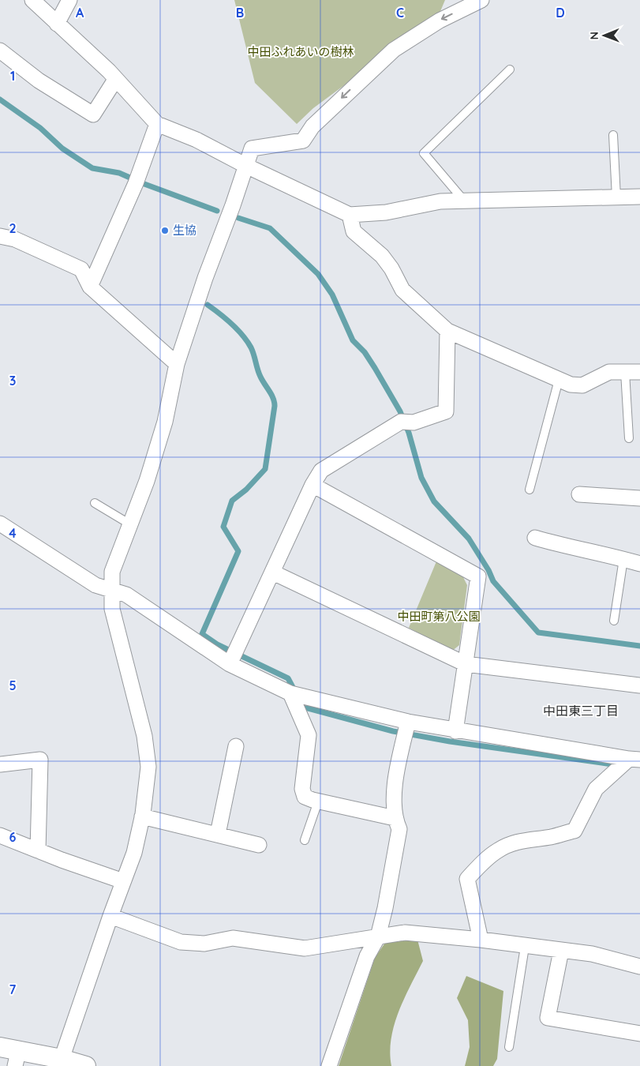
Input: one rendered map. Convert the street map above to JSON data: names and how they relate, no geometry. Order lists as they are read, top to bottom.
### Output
{
  "districts": ["中田東三丁目"],
  "parks": ["中田ふれあいの樹林", "中田町第八公園"],
  "places": ["生協"],
  "north": "left",
  "grid": {
    "columns": [
      "A",
      "B",
      "C",
      "D"
    ],
    "rows": [
      "1",
      "2",
      "3",
      "4",
      "5",
      "6",
      "7"
    ]
  }
}
